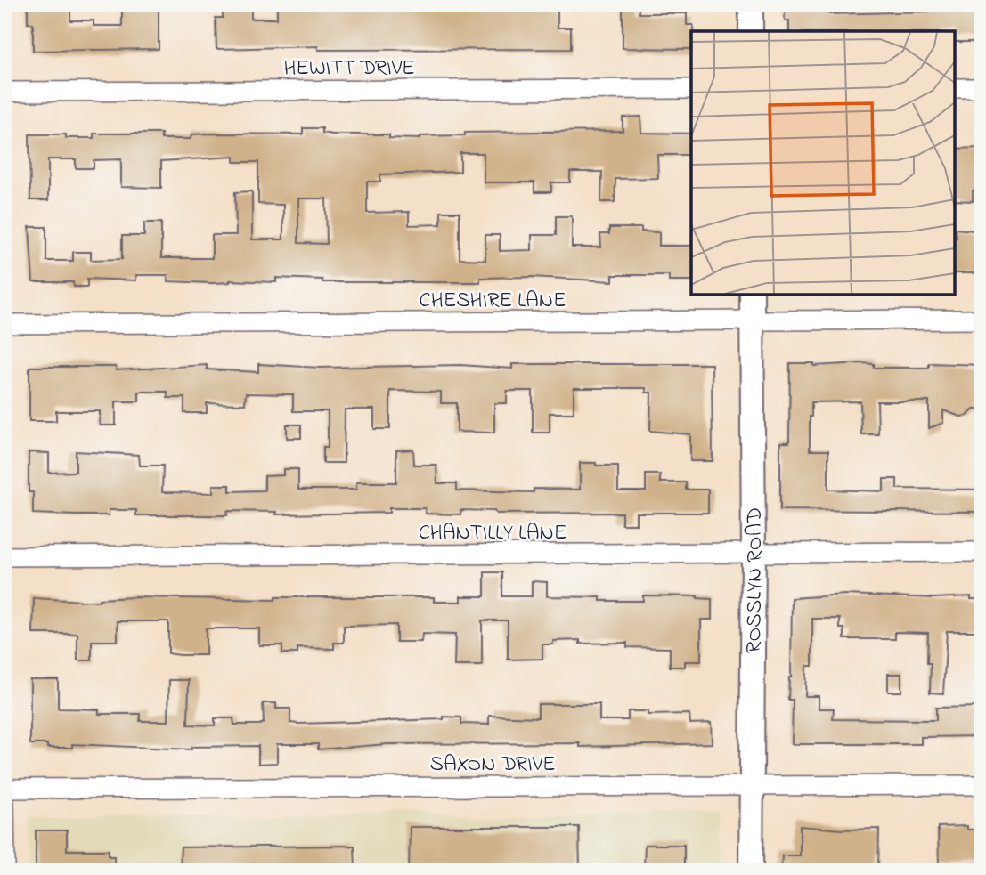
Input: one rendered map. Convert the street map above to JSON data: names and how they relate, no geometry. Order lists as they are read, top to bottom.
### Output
{
  "streets": {
    "street": [
      "HEWITT DRIVE",
      "CHESHIRE LANE",
      "CHANTILLY LANE",
      "ROSSLYN ROAD",
      "SAXON DRIVE"
    ]
  },
  "crossings": [
    ["CHESHIRE LANE", "ROSSLYN ROAD"],
    ["CHANTILLY LANE", "ROSSLYN ROAD"],
    ["ROSSLYN ROAD", "SAXON DRIVE"]
  ]
}
